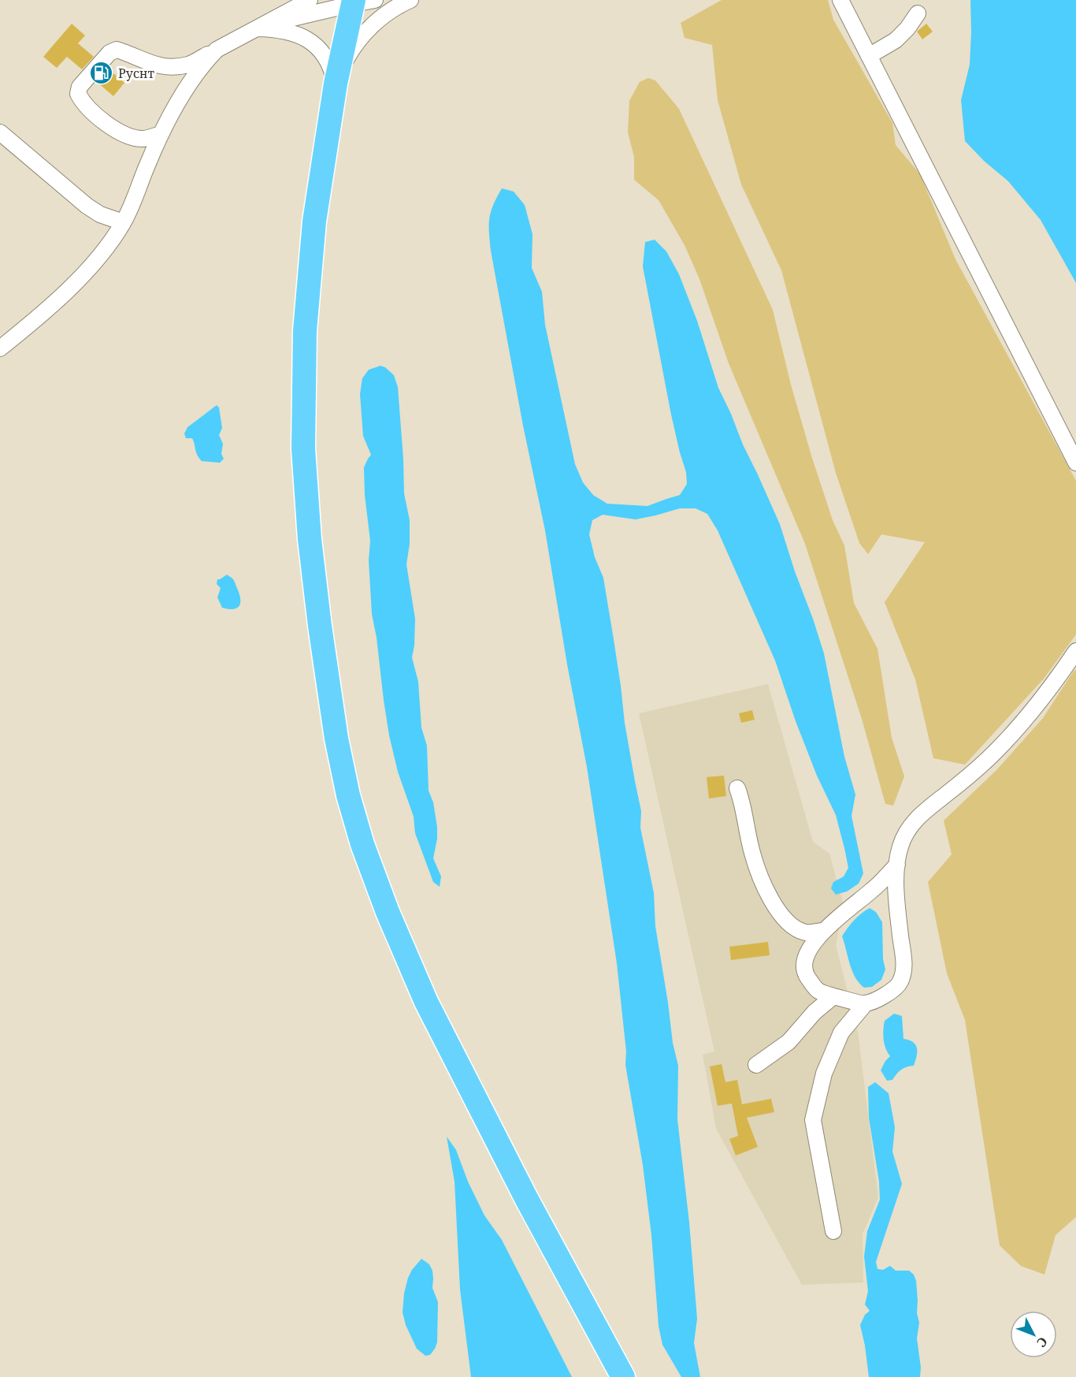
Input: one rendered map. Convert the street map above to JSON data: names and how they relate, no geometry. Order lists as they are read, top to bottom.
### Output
{
  "places": {
    "fuel station": ["Руснт"]
  },
  "north": "bottom right"
}
